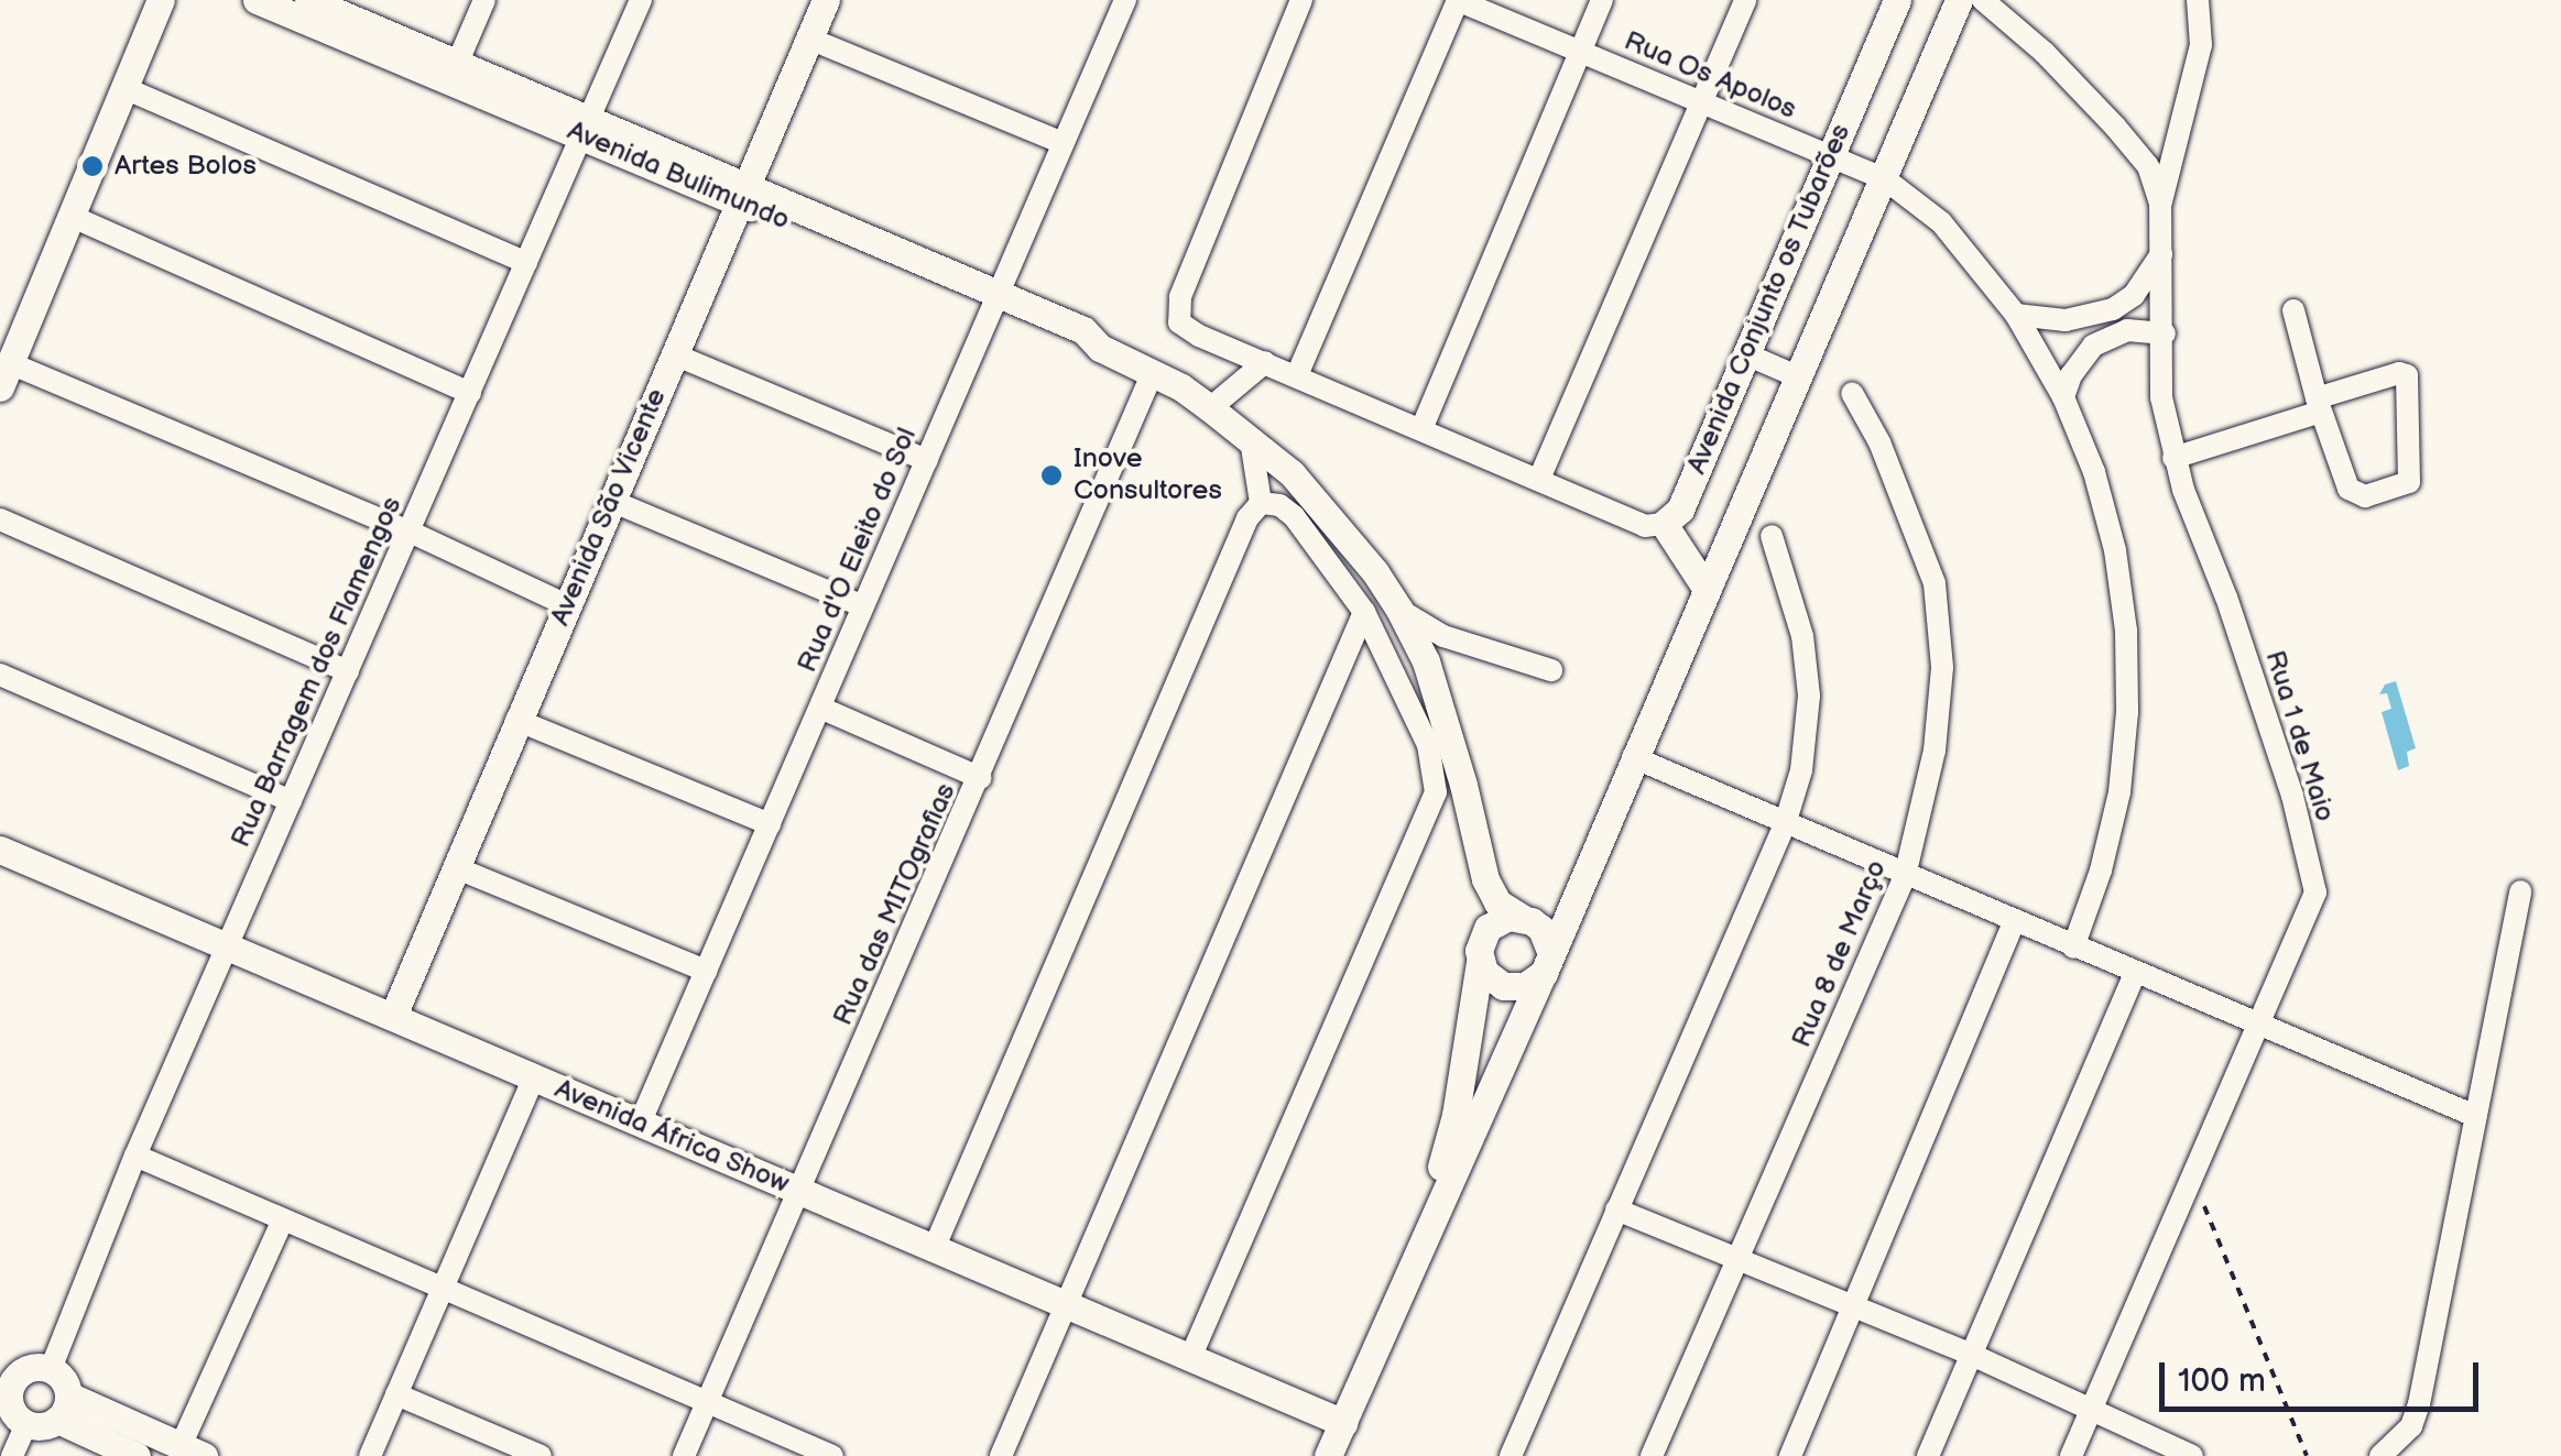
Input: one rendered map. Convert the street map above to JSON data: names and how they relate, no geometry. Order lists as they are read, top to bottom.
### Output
{
  "streets": {
    "street": [
      "Rua Os Apolos",
      "Avenida Bulimundo",
      "Avenida Conjunto os Tubarões",
      "Avenida São Vicente",
      "Rua d'O Eleito do Sol",
      "Rua Barragem dos Flamengos",
      "Rua 1 de Maio",
      "Rua das MITOgrafias",
      "Rua 8 de Março",
      "Avenida África Show"
    ]
  },
  "crossings": [
    ["Rua Os Apolos", "Avenida Conjunto os Tubarões"],
    ["Avenida Bulimundo", "Avenida São Vicente"],
    ["Avenida Bulimundo", "Rua d'O Eleito do Sol"],
    ["Avenida Bulimundo", "Rua Barragem dos Flamengos"],
    ["Avenida Bulimundo", "Rua das MITOgrafias"],
    ["Avenida São Vicente", "Avenida África Show"],
    ["Rua d'O Eleito do Sol", "Avenida África Show"],
    ["Rua Barragem dos Flamengos", "Avenida África Show"],
    ["Rua das MITOgrafias", "Avenida África Show"]
  ],
  "places": ["Artes Bolos", "Inove Consultores"],
  "scale_bar": "100 m"
}
